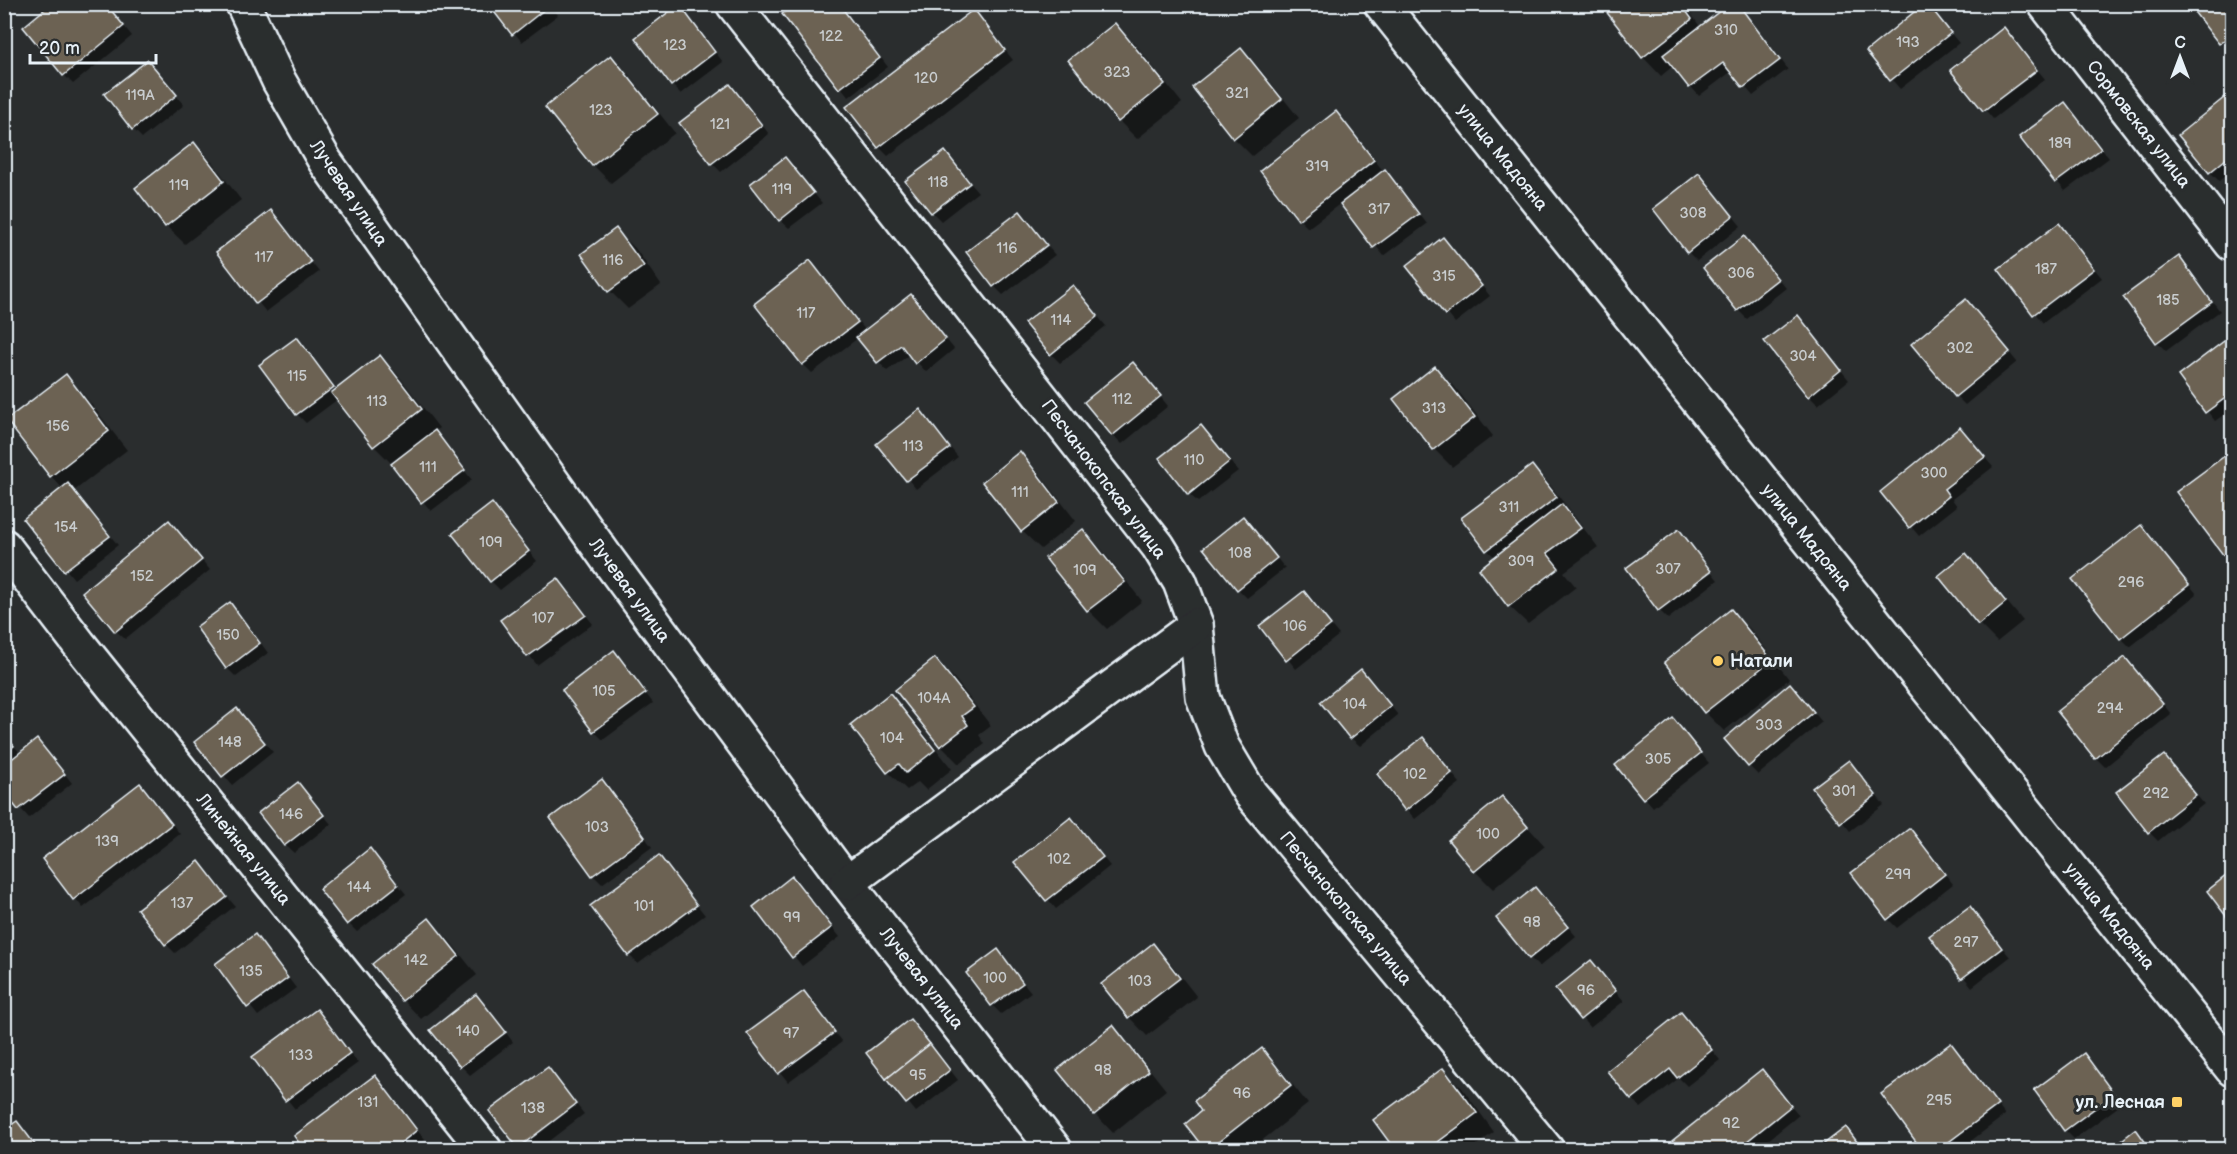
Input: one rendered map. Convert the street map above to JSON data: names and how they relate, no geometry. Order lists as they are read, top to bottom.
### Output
{
  "streets": {
    "street": [
      "Сормовская улица",
      "улица Мадояна",
      "Лучевая улица",
      "Песчанокопская улица",
      "Линейная улица"
    ]
  },
  "places": {
    "other": ["Натали"],
    "transit": ["ул. Лесная"]
  },
  "house_numbers": [
    "310",
    "122",
    "193",
    "123",
    "323",
    "120",
    "321",
    "119А",
    "123",
    "121",
    "189",
    "319",
    "118",
    "119",
    "119",
    "317",
    "308",
    "116",
    "117",
    "116",
    "187",
    "306",
    "315",
    "185",
    "117",
    "114",
    "302",
    "304",
    "115",
    "112",
    "113",
    "313",
    "156",
    "113",
    "110",
    "111",
    "300",
    "111",
    "311",
    "154",
    "109",
    "108",
    "309",
    "307",
    "109",
    "152",
    "296",
    "107",
    "106",
    "150",
    "105",
    "104А",
    "104",
    "294",
    "303",
    "104",
    "148",
    "305",
    "102",
    "301",
    "292",
    "146",
    "103",
    "100",
    "139",
    "102",
    "299",
    "144",
    "137",
    "101",
    "99",
    "98",
    "297",
    "142",
    "135",
    "100",
    "103",
    "96",
    "140",
    "97",
    "133",
    "98",
    "95",
    "96",
    "295",
    "131",
    "138",
    "92"
  ],
  "scale_bar": "20 m",
  "north": "top"
}
